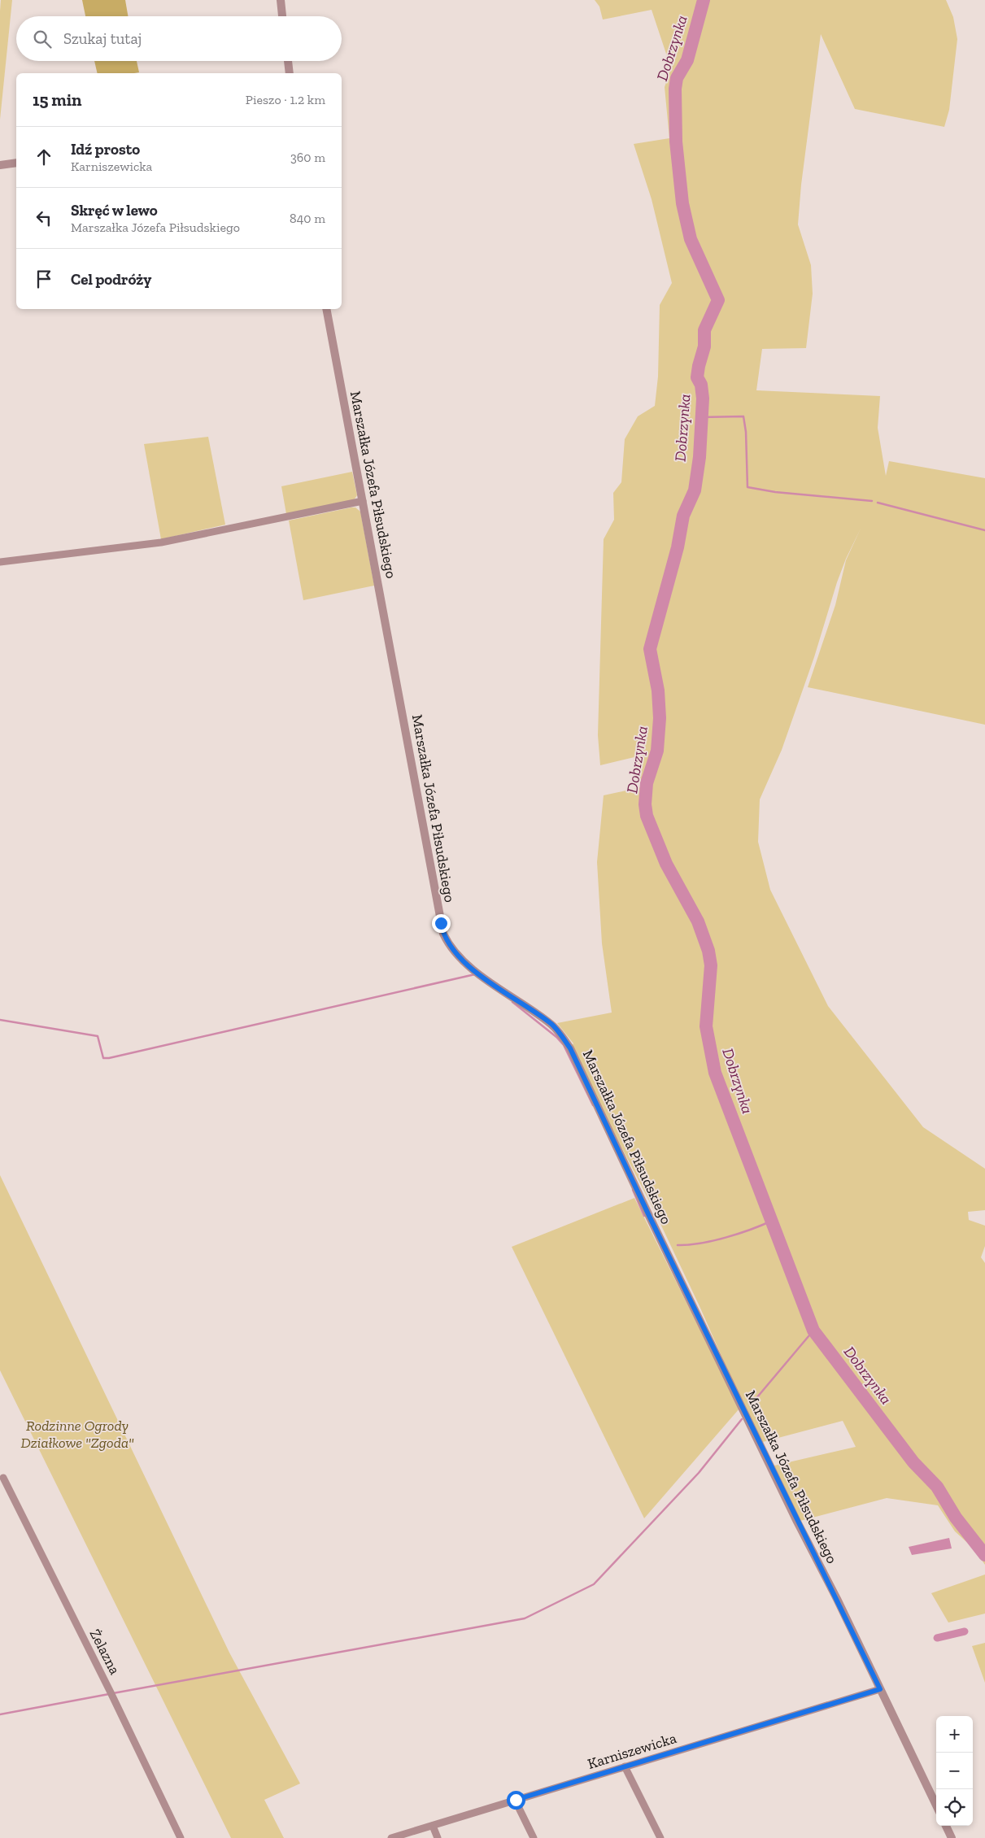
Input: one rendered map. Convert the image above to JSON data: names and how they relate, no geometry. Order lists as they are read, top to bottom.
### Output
{
  "streets": {
    "street": ["Marszałka Józefa Piłsudskiego", "Żelazna", "Karniszewicka"]
  },
  "crossings": [
    ["Marszałka Józefa Piłsudskiego", "Karniszewicka"]
  ],
  "water": ["Dobrzynka"],
  "parks": ["Rodzinne Ogrody Działkowe \"Zgoda\""],
  "page": {
    "search": "Szukaj tutaj",
    "heading": ["15 min", "Pieszo · 1.2 km"],
    "list": [
      ["Idź prosto", "Karniszewicka", "360 m"],
      ["Skręć w lewo", "Marszałka Józefa Piłsudskiego", "840 m"],
      "Cel podróży"
    ],
    "map_buttons": ["+", "−"]
  }
}
